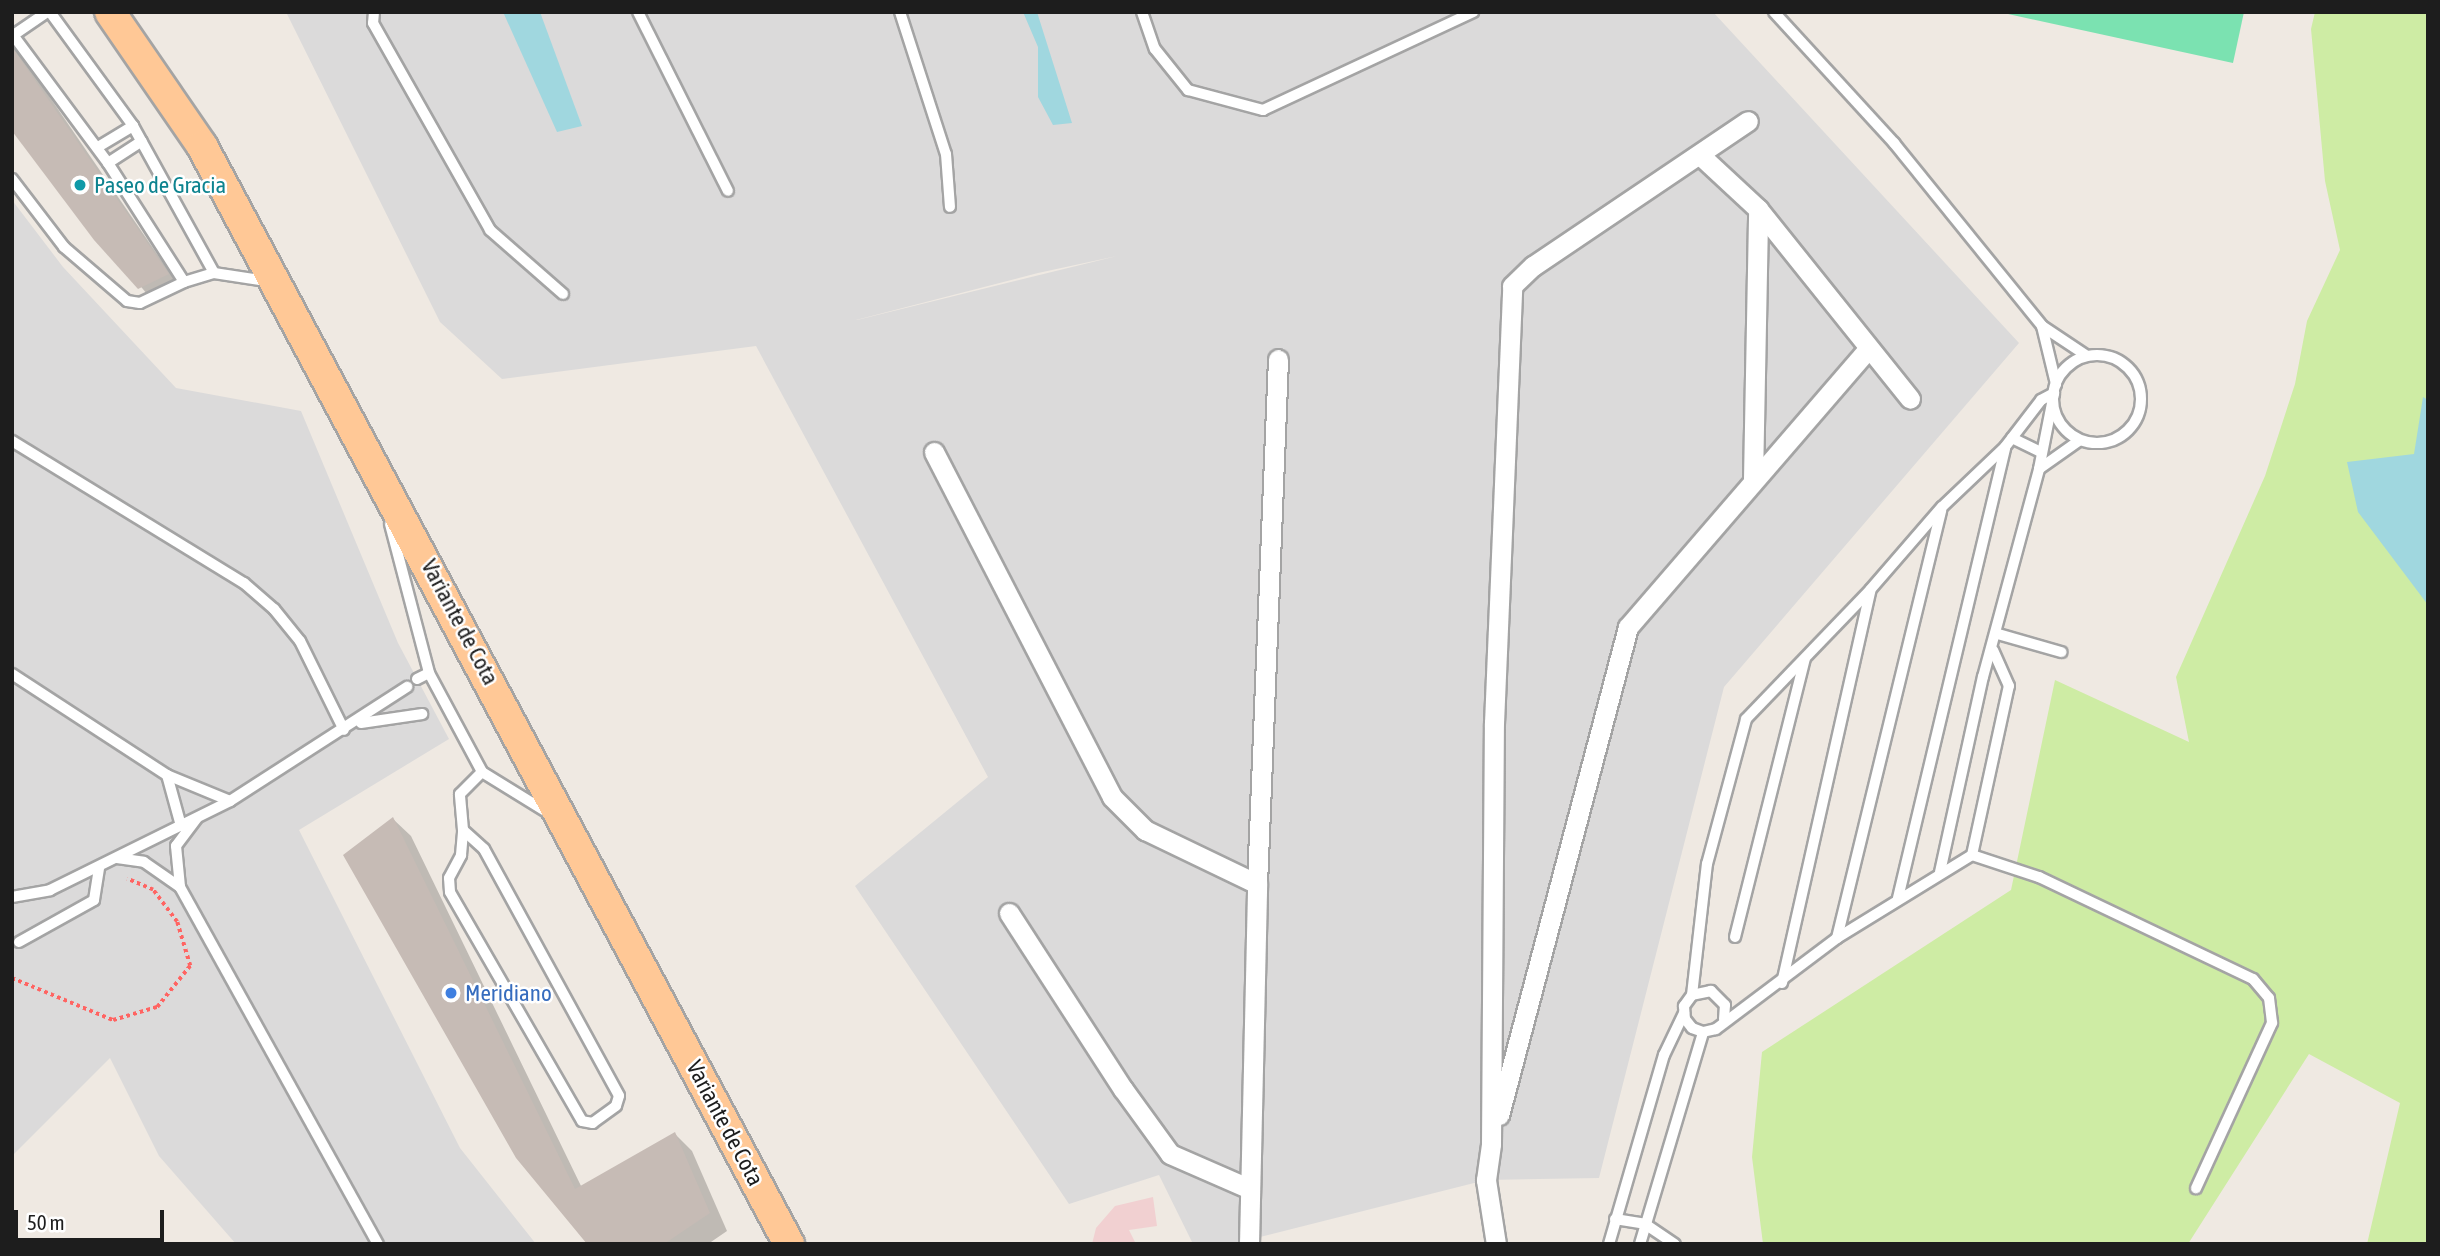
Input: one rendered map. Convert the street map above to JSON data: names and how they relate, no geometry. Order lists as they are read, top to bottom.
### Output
{
  "streets": {
    "main road": ["Variante de Cota"]
  },
  "places": ["Paseo de Gracia", "Meridiano"],
  "scale_bar": "50 m"
}
